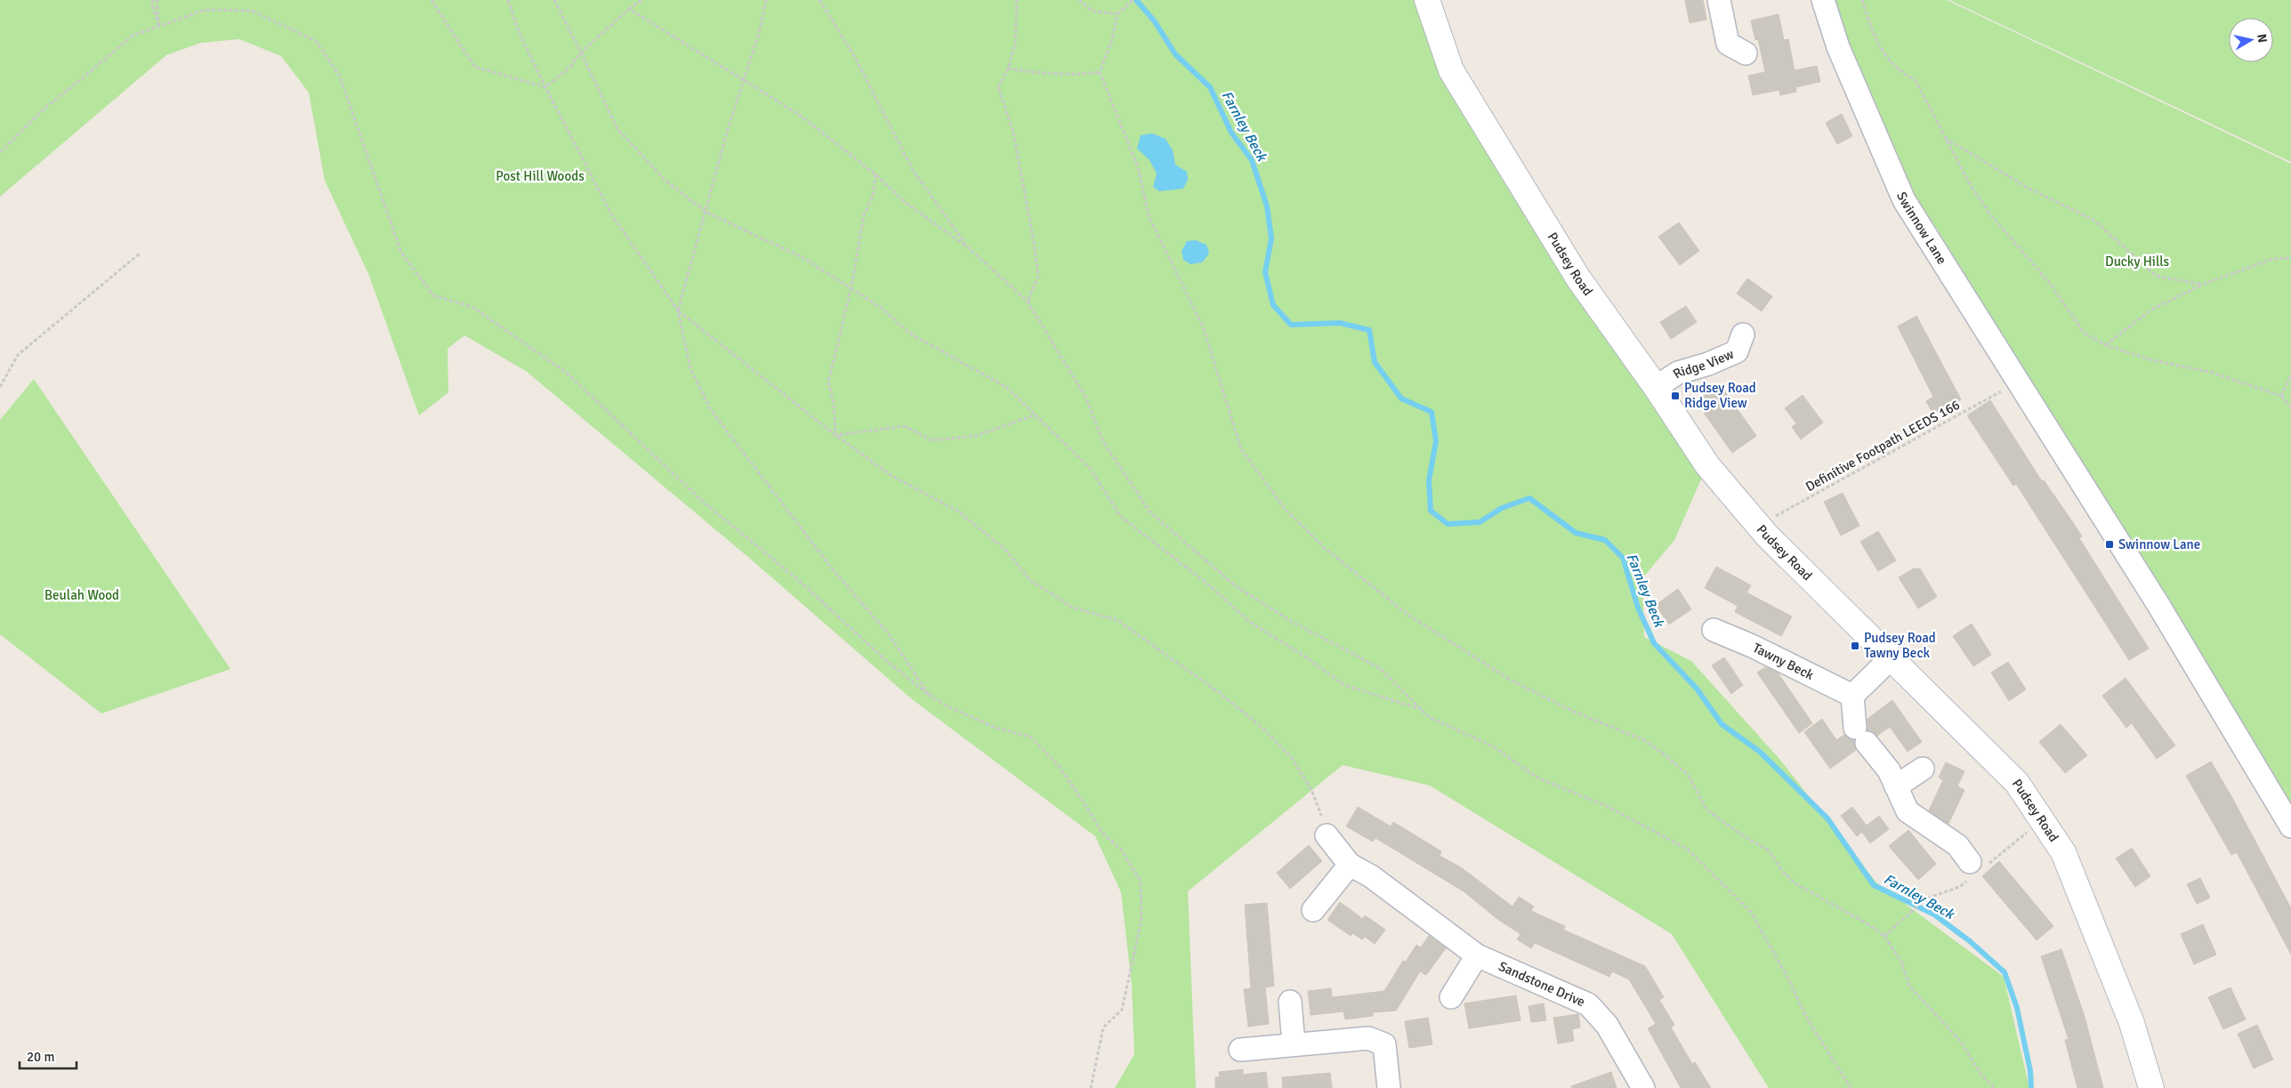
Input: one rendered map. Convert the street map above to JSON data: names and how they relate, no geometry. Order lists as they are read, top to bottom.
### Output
{
  "streets": {
    "main road": ["Pudsey Road"],
    "street": [
      "Swinnow Lane",
      "Ridge View",
      "Tawny Beck",
      "Sandstone Drive"
    ],
    "path": ["Definitive Footpath LEEDS 166"]
  },
  "crossings": [
    ["Swinnow Lane", "Definitive Footpath LEEDS 166"],
    ["Pudsey Road", "Ridge View"],
    ["Pudsey Road", "Definitive Footpath LEEDS 166"]
  ],
  "water": ["Farnley Beck"],
  "parks": ["Post Hill Woods", "Ducky Hills", "Beulah Wood"],
  "places": {
    "transit": ["Pudsey Road Ridge View", "Swinnow Lane", "Pudsey Road Tawny Beck"]
  },
  "scale_bar": "20 m",
  "north": "right"
}
